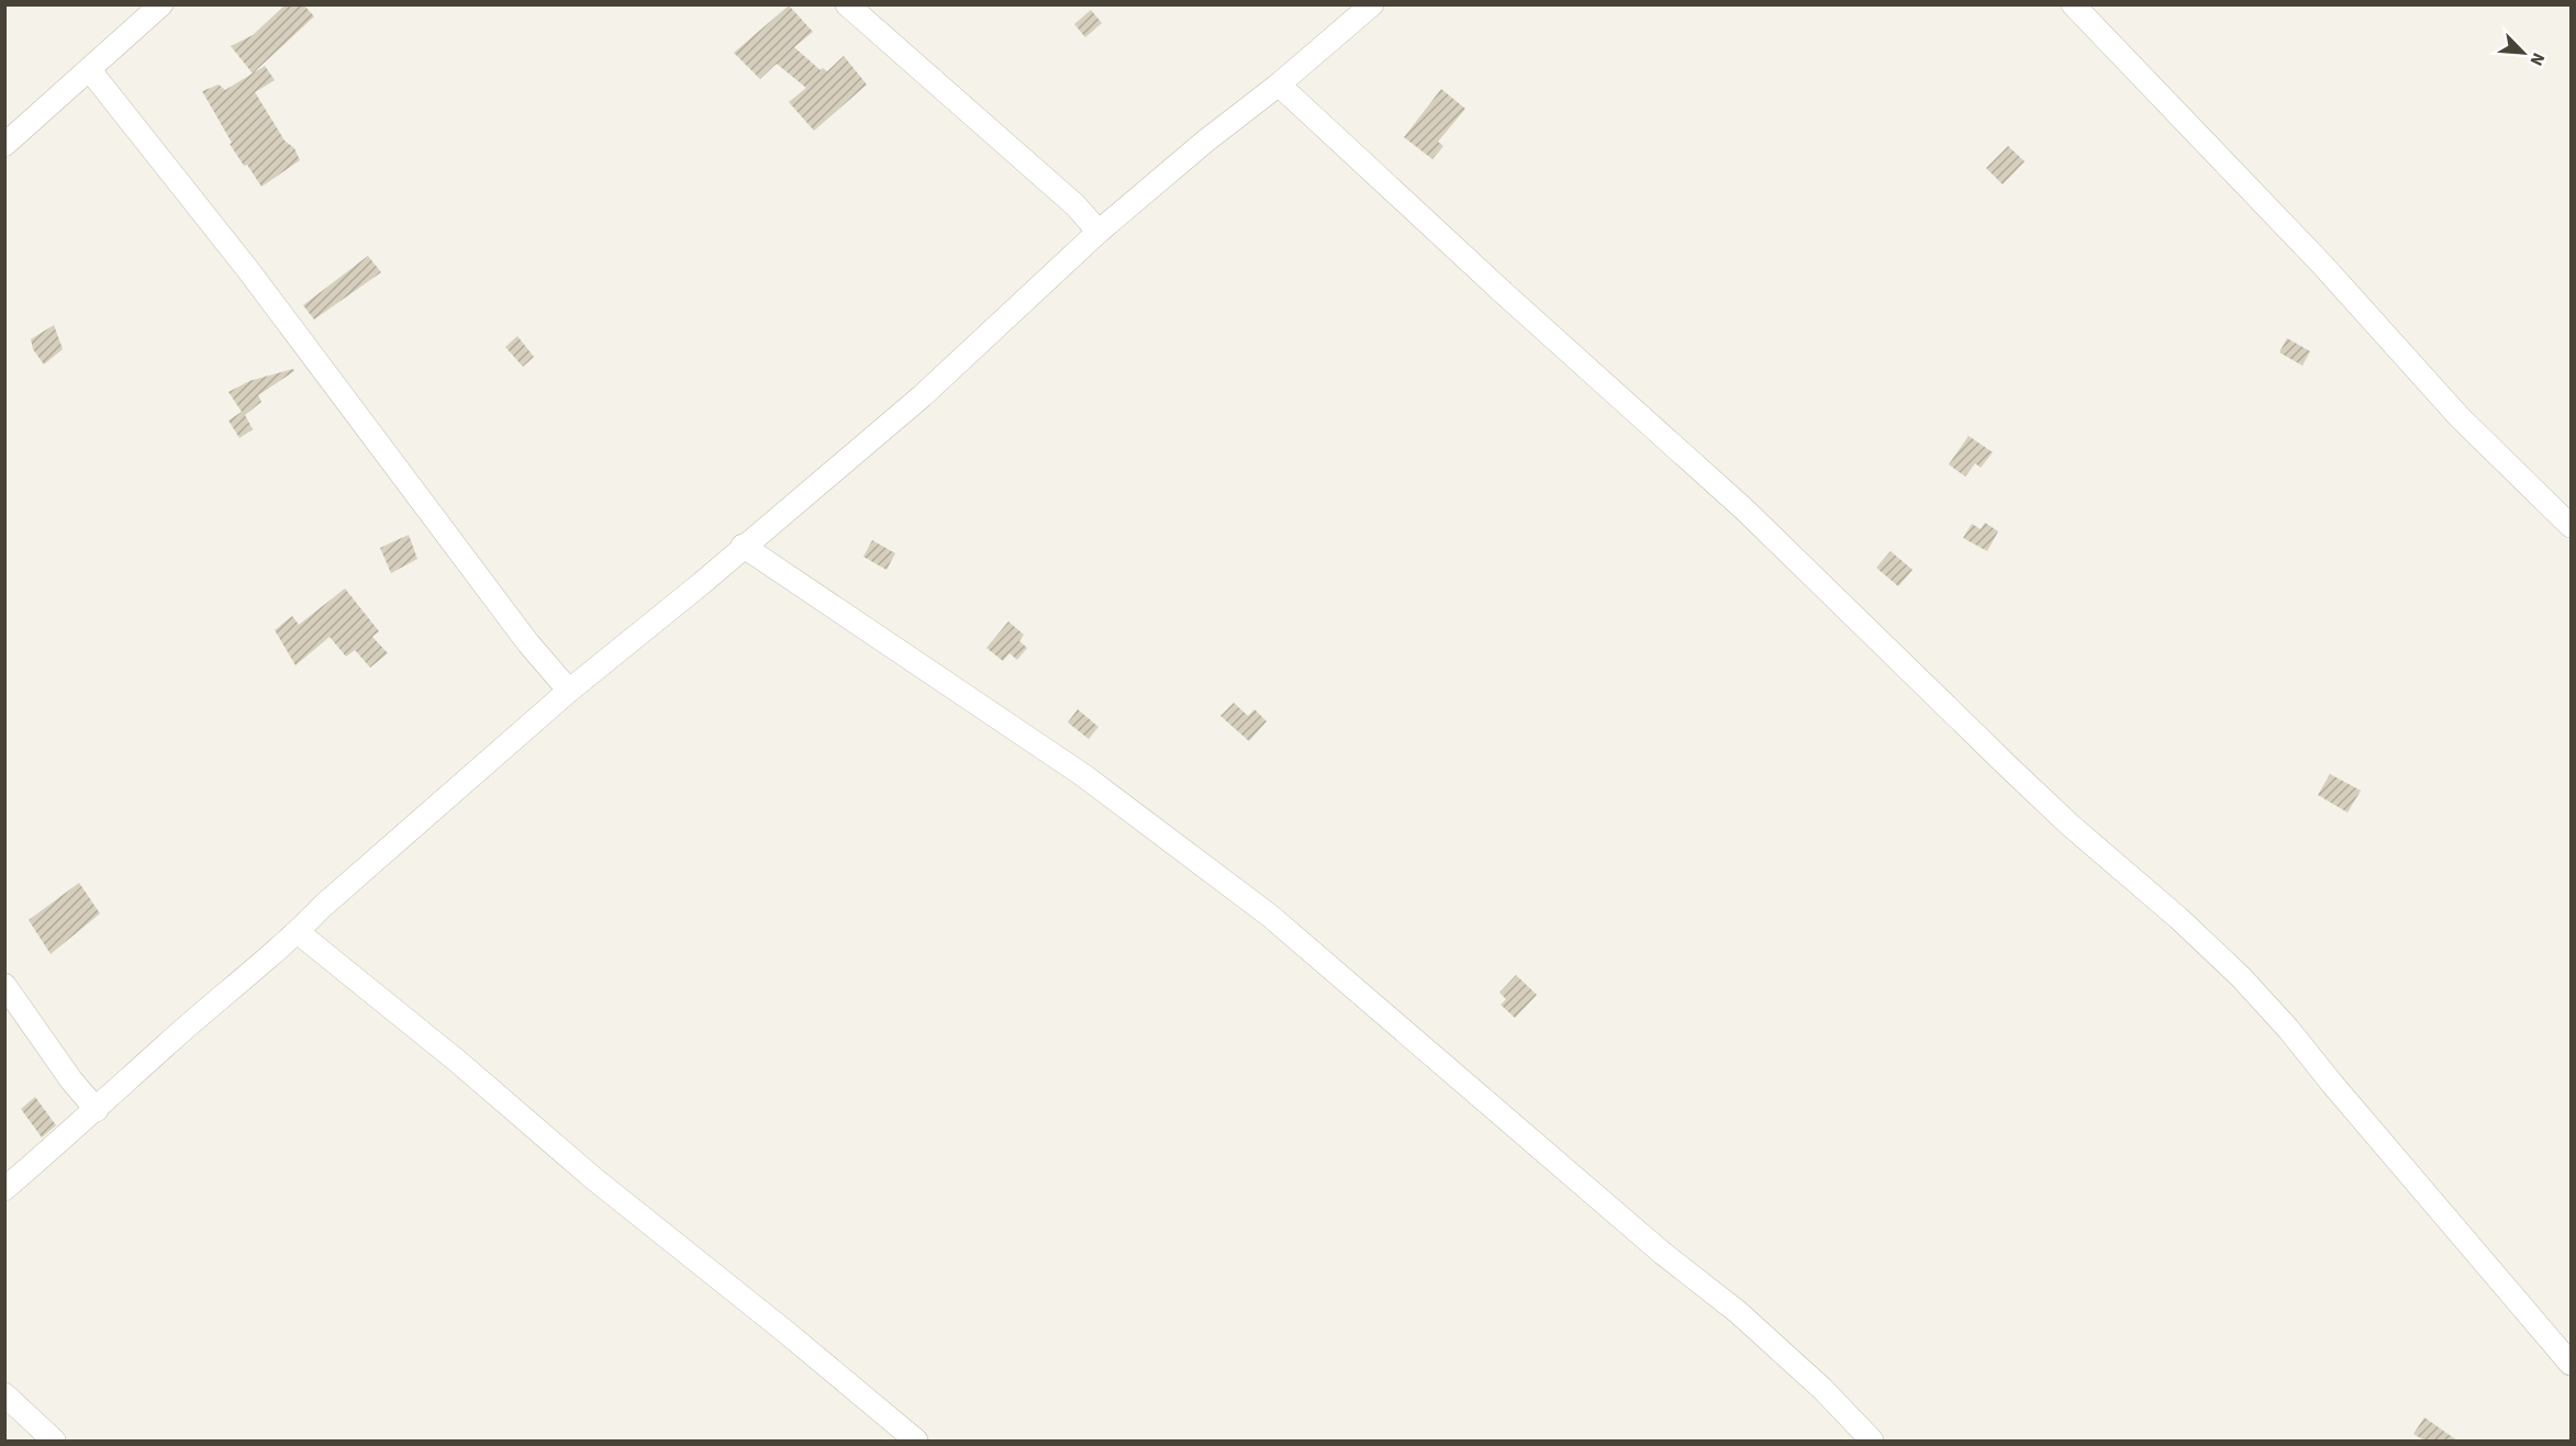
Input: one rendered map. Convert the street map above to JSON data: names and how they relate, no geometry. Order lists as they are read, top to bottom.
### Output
{
  "north": "bottom right"
}
